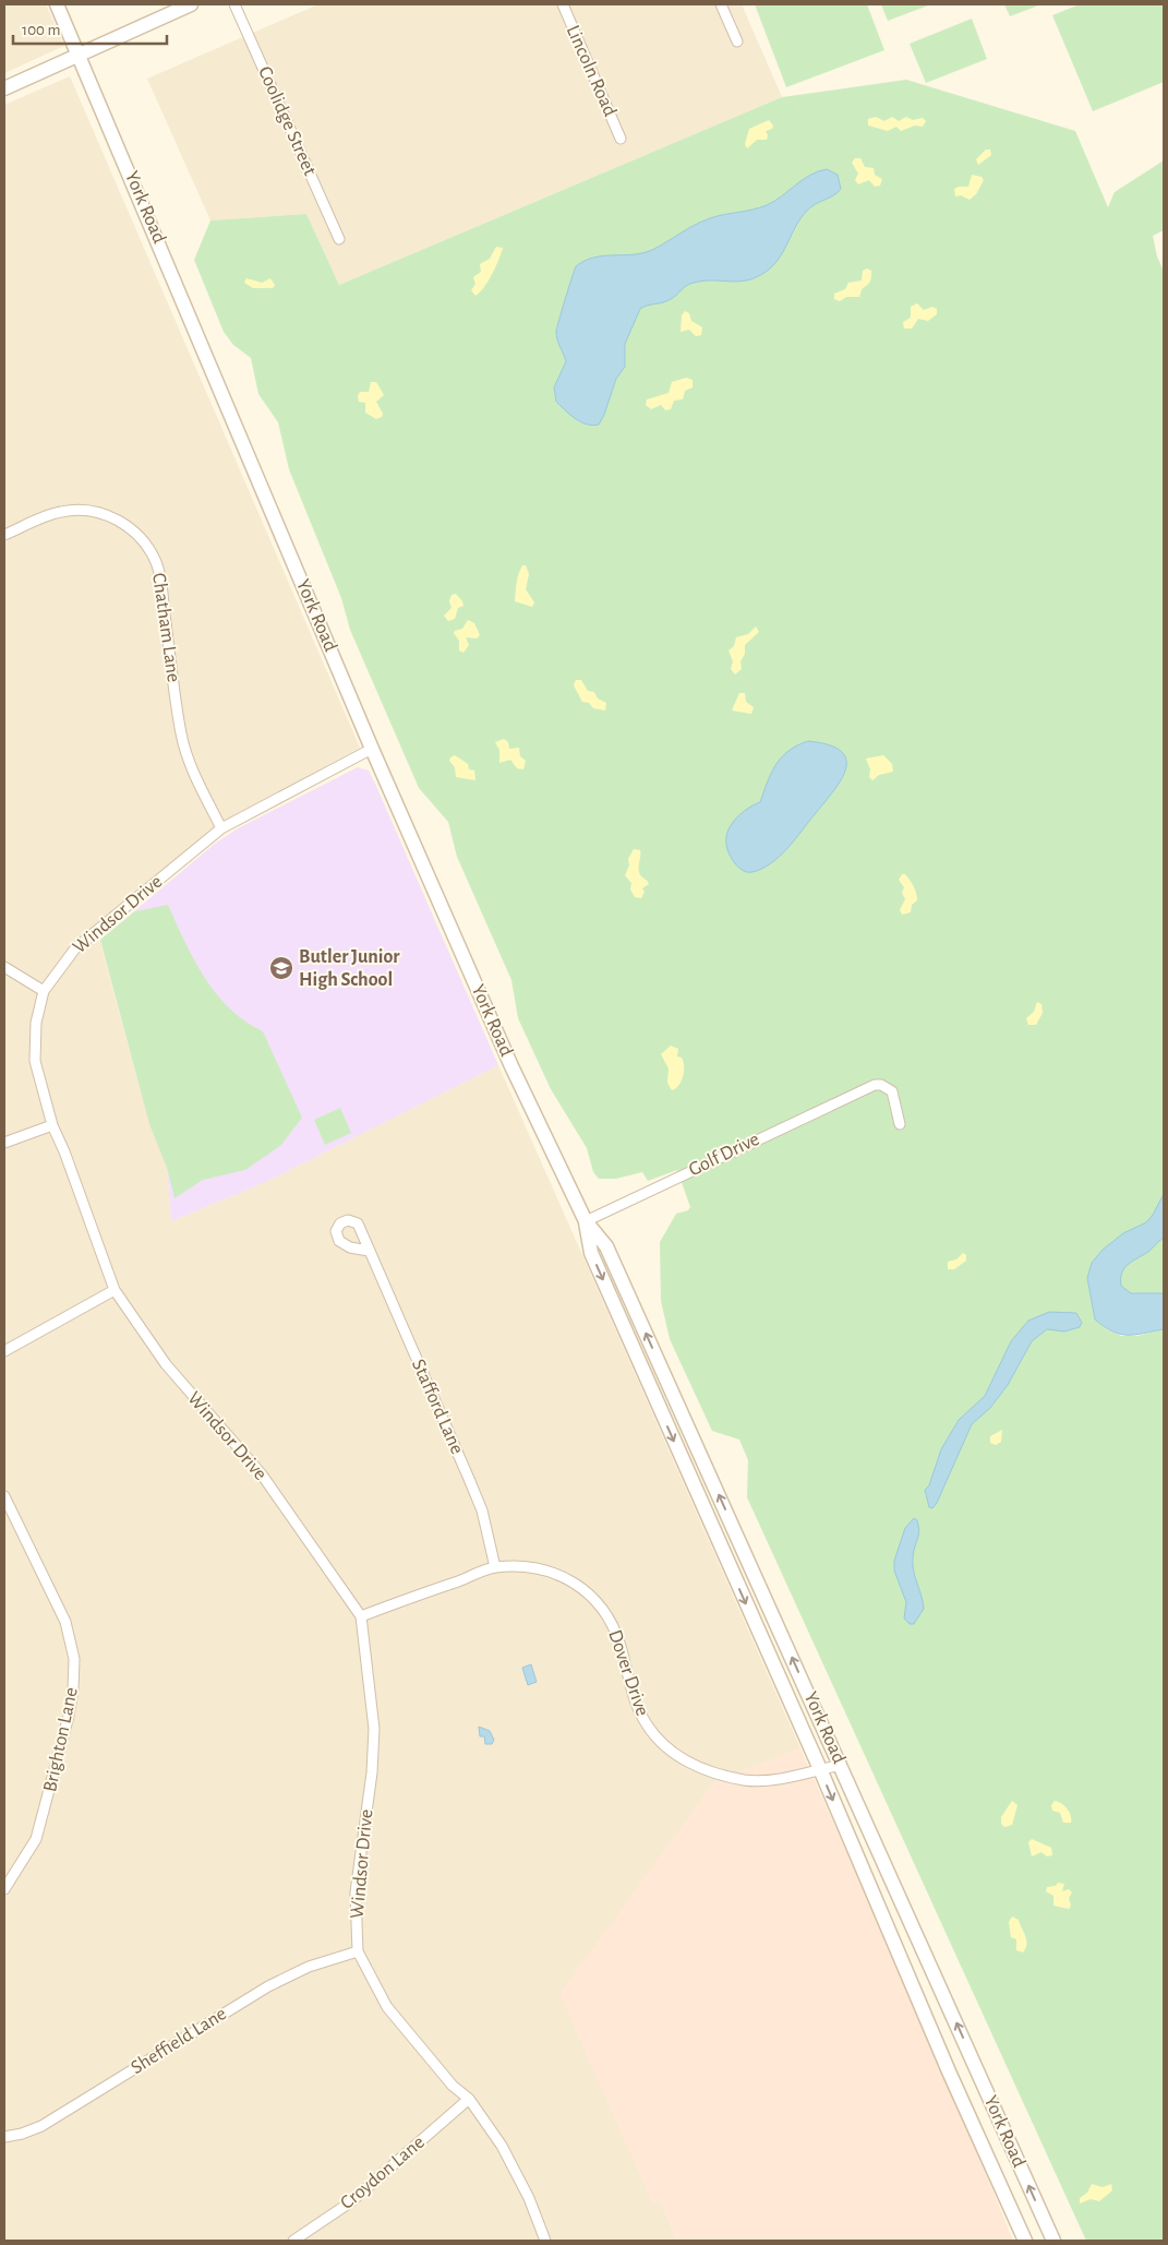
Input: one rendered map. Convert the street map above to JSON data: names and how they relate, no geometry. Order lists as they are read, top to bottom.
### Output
{
  "streets": {
    "main road": ["York Road"],
    "street": [
      "Lincoln Road",
      "Coolidge Street",
      "Chatham Lane",
      "Windsor Drive",
      "Golf Drive",
      "Stafford Lane",
      "Dover Drive",
      "Brighton Lane",
      "Sheffield Lane",
      "Croydon Lane"
    ]
  },
  "crossings": [
    ["York Road", "Windsor Drive"],
    ["York Road", "Golf Drive"],
    ["York Road", "Dover Drive"],
    ["Chatham Lane", "Windsor Drive"],
    ["Windsor Drive", "Dover Drive"],
    ["Windsor Drive", "Sheffield Lane"],
    ["Windsor Drive", "Croydon Lane"],
    ["Stafford Lane", "Dover Drive"]
  ],
  "places": {
    "school or university": ["Butler Junior High School"]
  },
  "scale_bar": "100 m"
}
